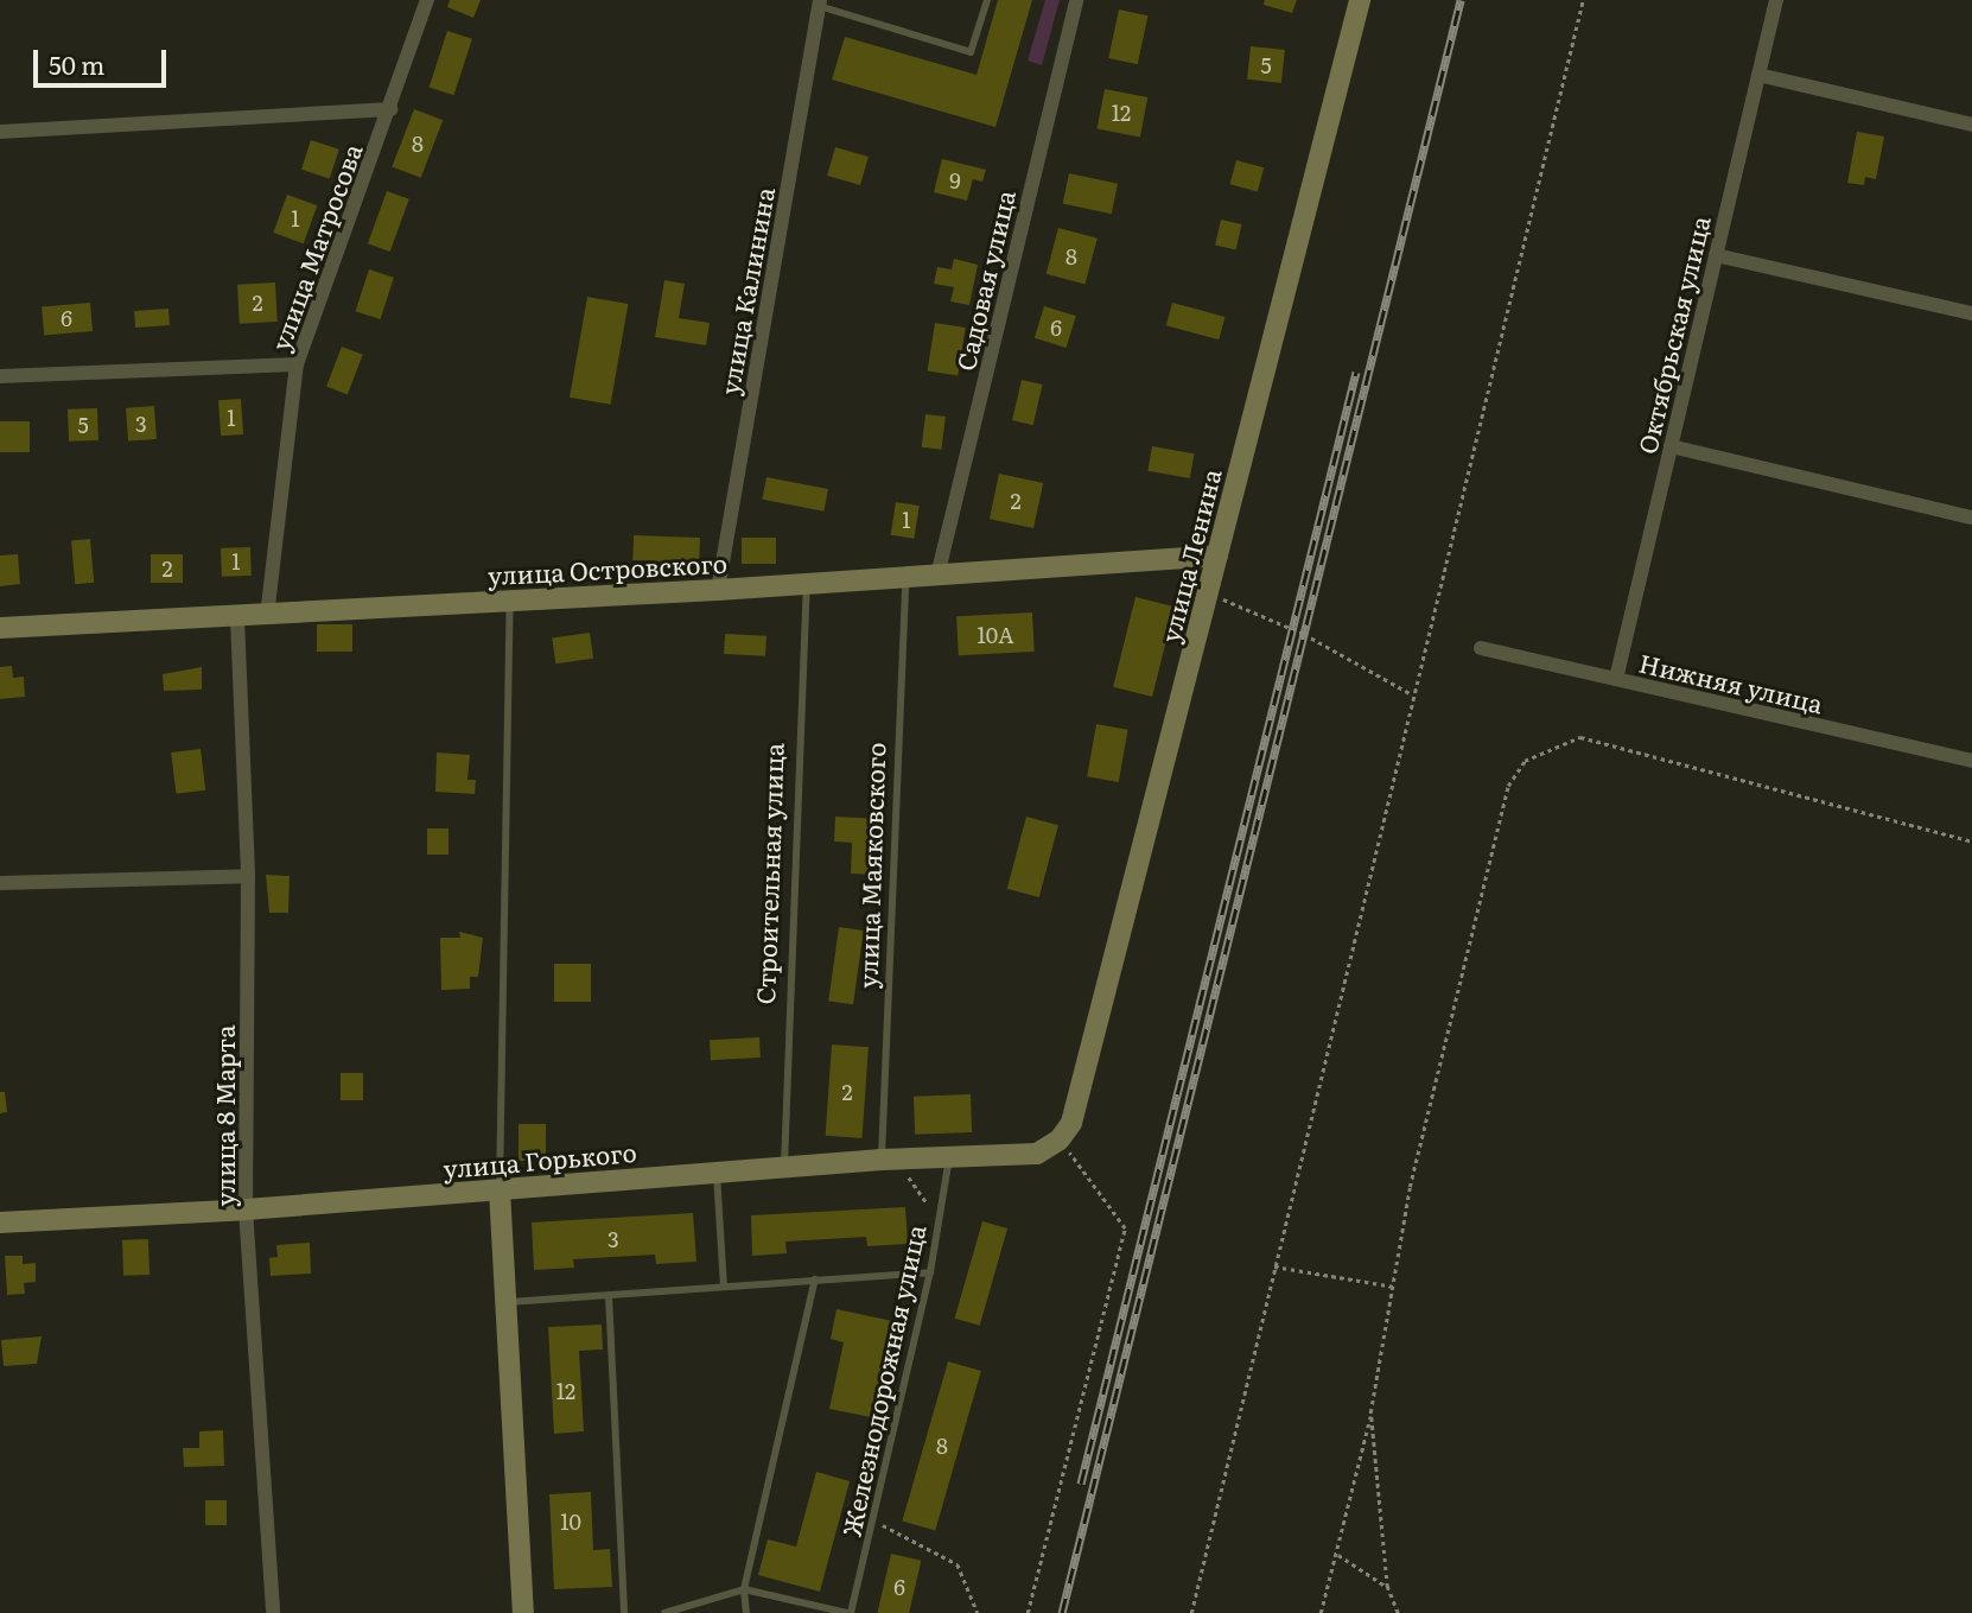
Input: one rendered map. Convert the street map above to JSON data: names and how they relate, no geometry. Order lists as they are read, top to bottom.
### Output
{
  "streets": {
    "street": [
      "улица Матросова",
      "Садовая улица",
      "улица Калинина",
      "Октябрьская улица",
      "улица Ленина",
      "улица Островского",
      "Нижняя улица",
      "улица 8 Марта",
      "улица Горького"
    ],
    "lane": ["улица Маяковского", "Строительная улица", "Железнодорожная улица"]
  },
  "crossings": [
    ["улица Матросова", "улица Островского"],
    ["Садовая улица", "улица Островского"],
    ["улица Калинина", "улица Островского"],
    ["Октябрьская улица", "Нижняя улица"],
    ["улица Ленина", "улица Островского"],
    ["улица Ленина", "улица Горького"],
    ["улица Островского", "улица Маяковского"],
    ["улица Островского", "Строительная улица"],
    ["улица Островского", "улица 8 Марта"],
    ["улица Маяковского", "улица Горького"],
    ["Строительная улица", "улица Горького"],
    ["улица 8 Марта", "улица Горького"],
    ["улица Горького", "Железнодорожная улица"]
  ],
  "house_numbers": [
    "5",
    "12",
    "8",
    "9",
    "1",
    "8",
    "2",
    "6",
    "6",
    "1",
    "3",
    "5",
    "2",
    "1",
    "1",
    "2",
    "10А",
    "2",
    "3",
    "12",
    "8",
    "10",
    "6"
  ],
  "scale_bar": "50 m"
}
